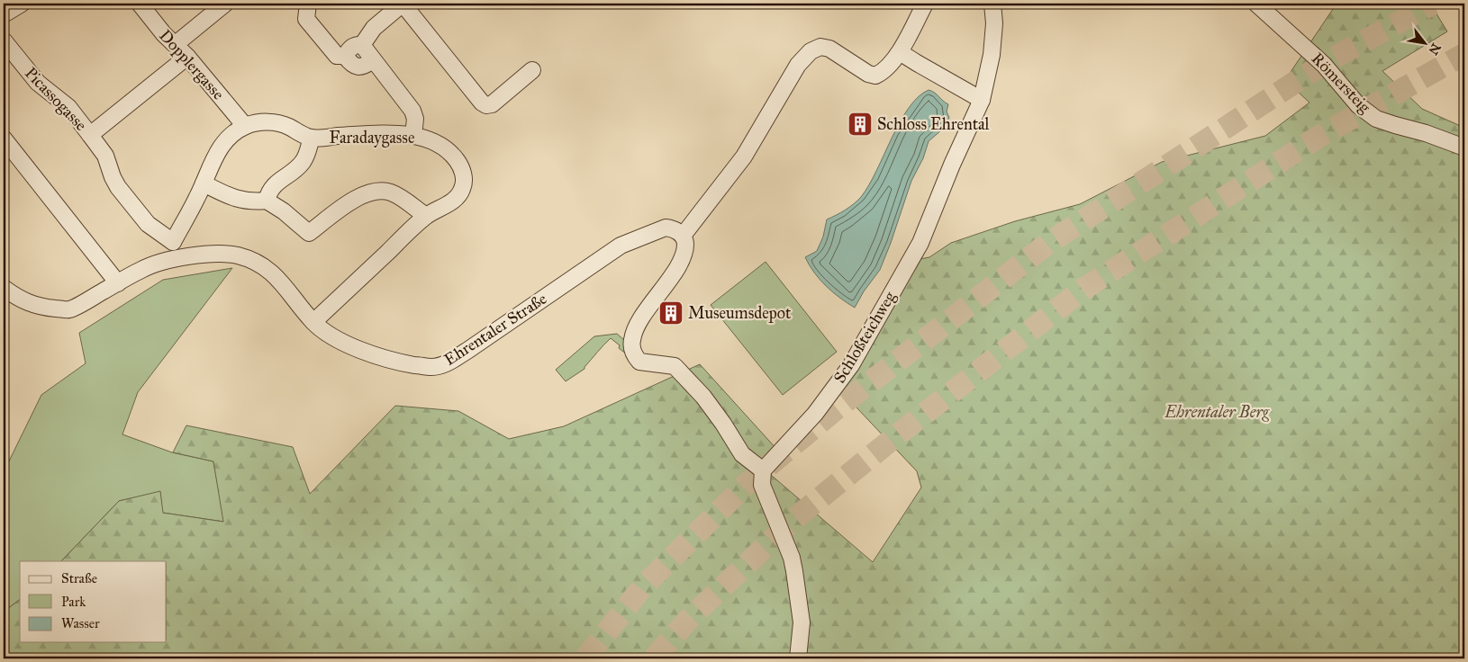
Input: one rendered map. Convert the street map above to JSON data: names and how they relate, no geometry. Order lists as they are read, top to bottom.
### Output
{
  "streets": {
    "street": [
      "Dopplergasse",
      "Römersteig",
      "Picassogasse",
      "Faradaygasse",
      "Ehrentaler Straße",
      "Schloßteichweg"
    ]
  },
  "crossings": [
    ["Dopplergasse", "Faradaygasse"],
    ["Picassogasse", "Faradaygasse"],
    ["Faradaygasse", "Ehrentaler Straße"]
  ],
  "parks": ["Ehrentaler Berg"],
  "places": {
    "building": ["Schloss Ehrental", "Museumsdepot"]
  },
  "legend": ["Straße", "Park", "Wasser"],
  "north": "bottom right"
}
